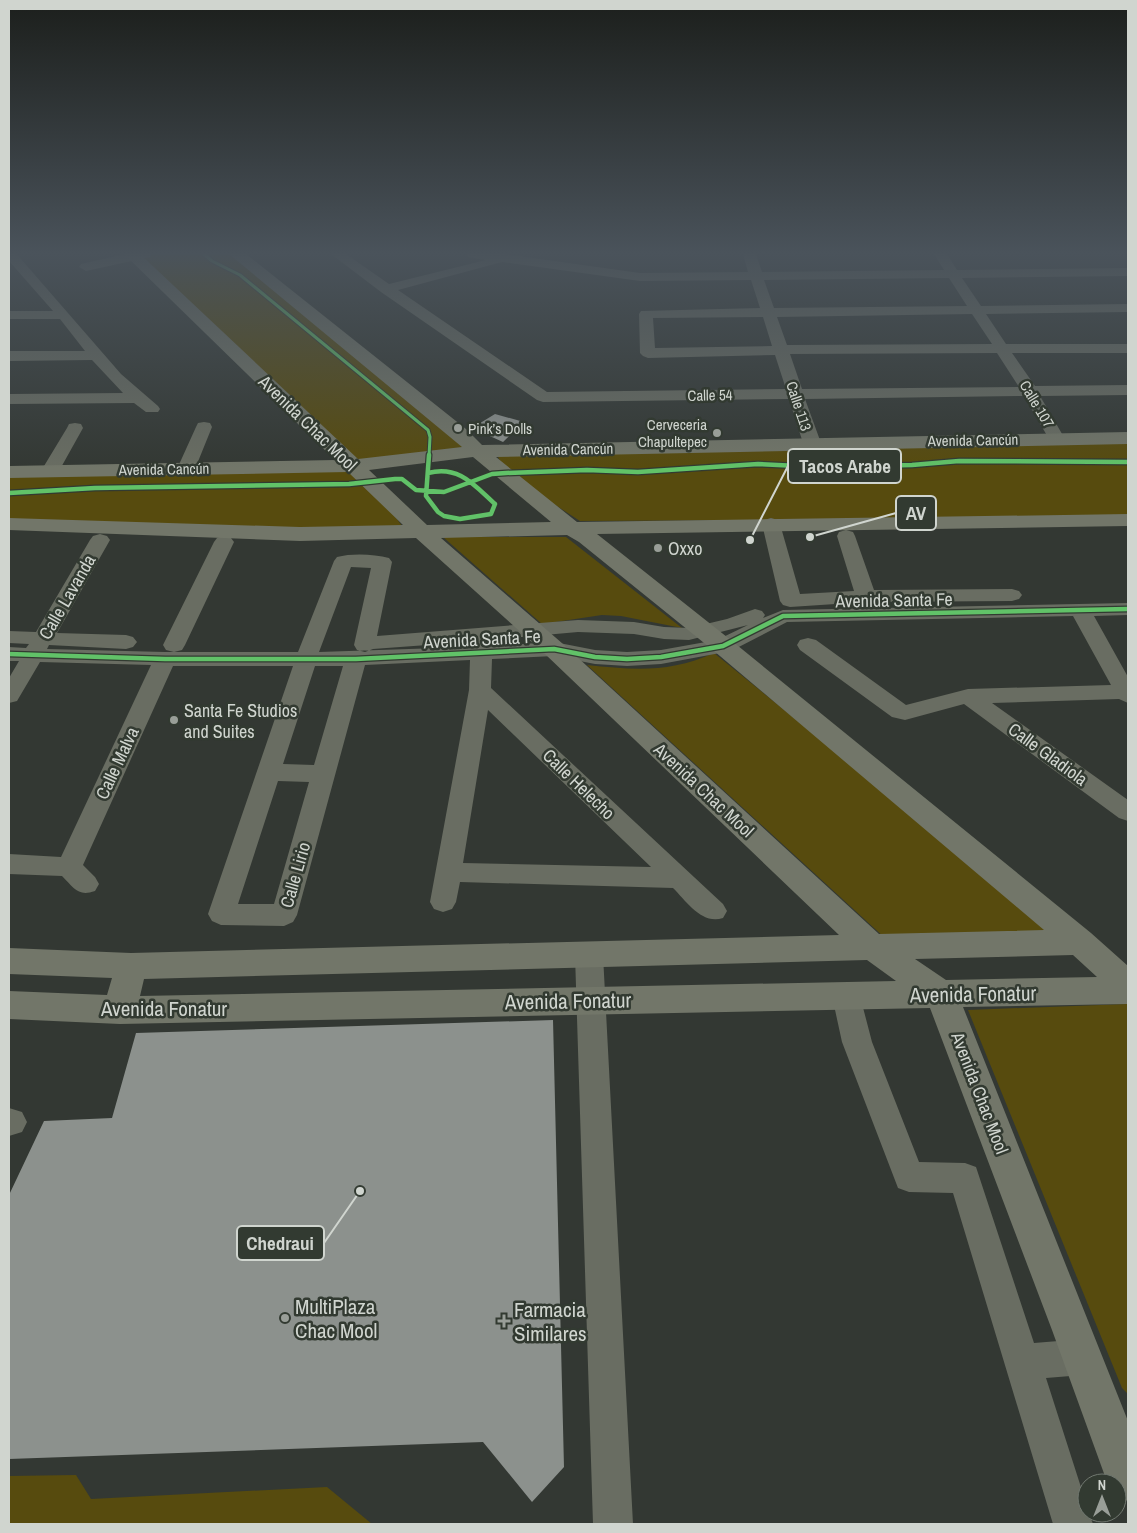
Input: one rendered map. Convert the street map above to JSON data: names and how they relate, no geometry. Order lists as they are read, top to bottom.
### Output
{
  "streets": {
    "main road": ["Avenida Chac Mool", "Avenida Cancún", "Avenida Fonatur"],
    "street": [
      "Calle 54",
      "Calle 107",
      "Calle 113",
      "Calle Lavanda",
      "Avenida Santa Fe",
      "Calle Gladiola",
      "Calle Malva",
      "Calle Helecho",
      "Calle Lirio"
    ]
  },
  "crossings": [
    ["Calle 54", "Calle 107"],
    ["Calle 54", "Calle 113"],
    ["Calle 107", "Avenida Cancún"],
    ["Calle 113", "Avenida Cancún"],
    ["Avenida Chac Mool", "Avenida Cancún"],
    ["Avenida Chac Mool", "Avenida Santa Fe"],
    ["Avenida Chac Mool", "Avenida Fonatur"],
    ["Calle Lavanda", "Avenida Santa Fe"],
    ["Avenida Santa Fe", "Calle Malva"],
    ["Avenida Santa Fe", "Calle Lirio"]
  ],
  "places": {
    "other": [
      "Pink’s Dolls",
      "Cerveceria Chapultepec",
      "AV",
      "Tacos Arabe",
      "Oxxo",
      "Santa Fe Studios and Suites",
      "Chedraui",
      "MultiPlaza Chac Mool"
    ],
    "health": ["Farmacia Similares"]
  },
  "north": "top"
}
